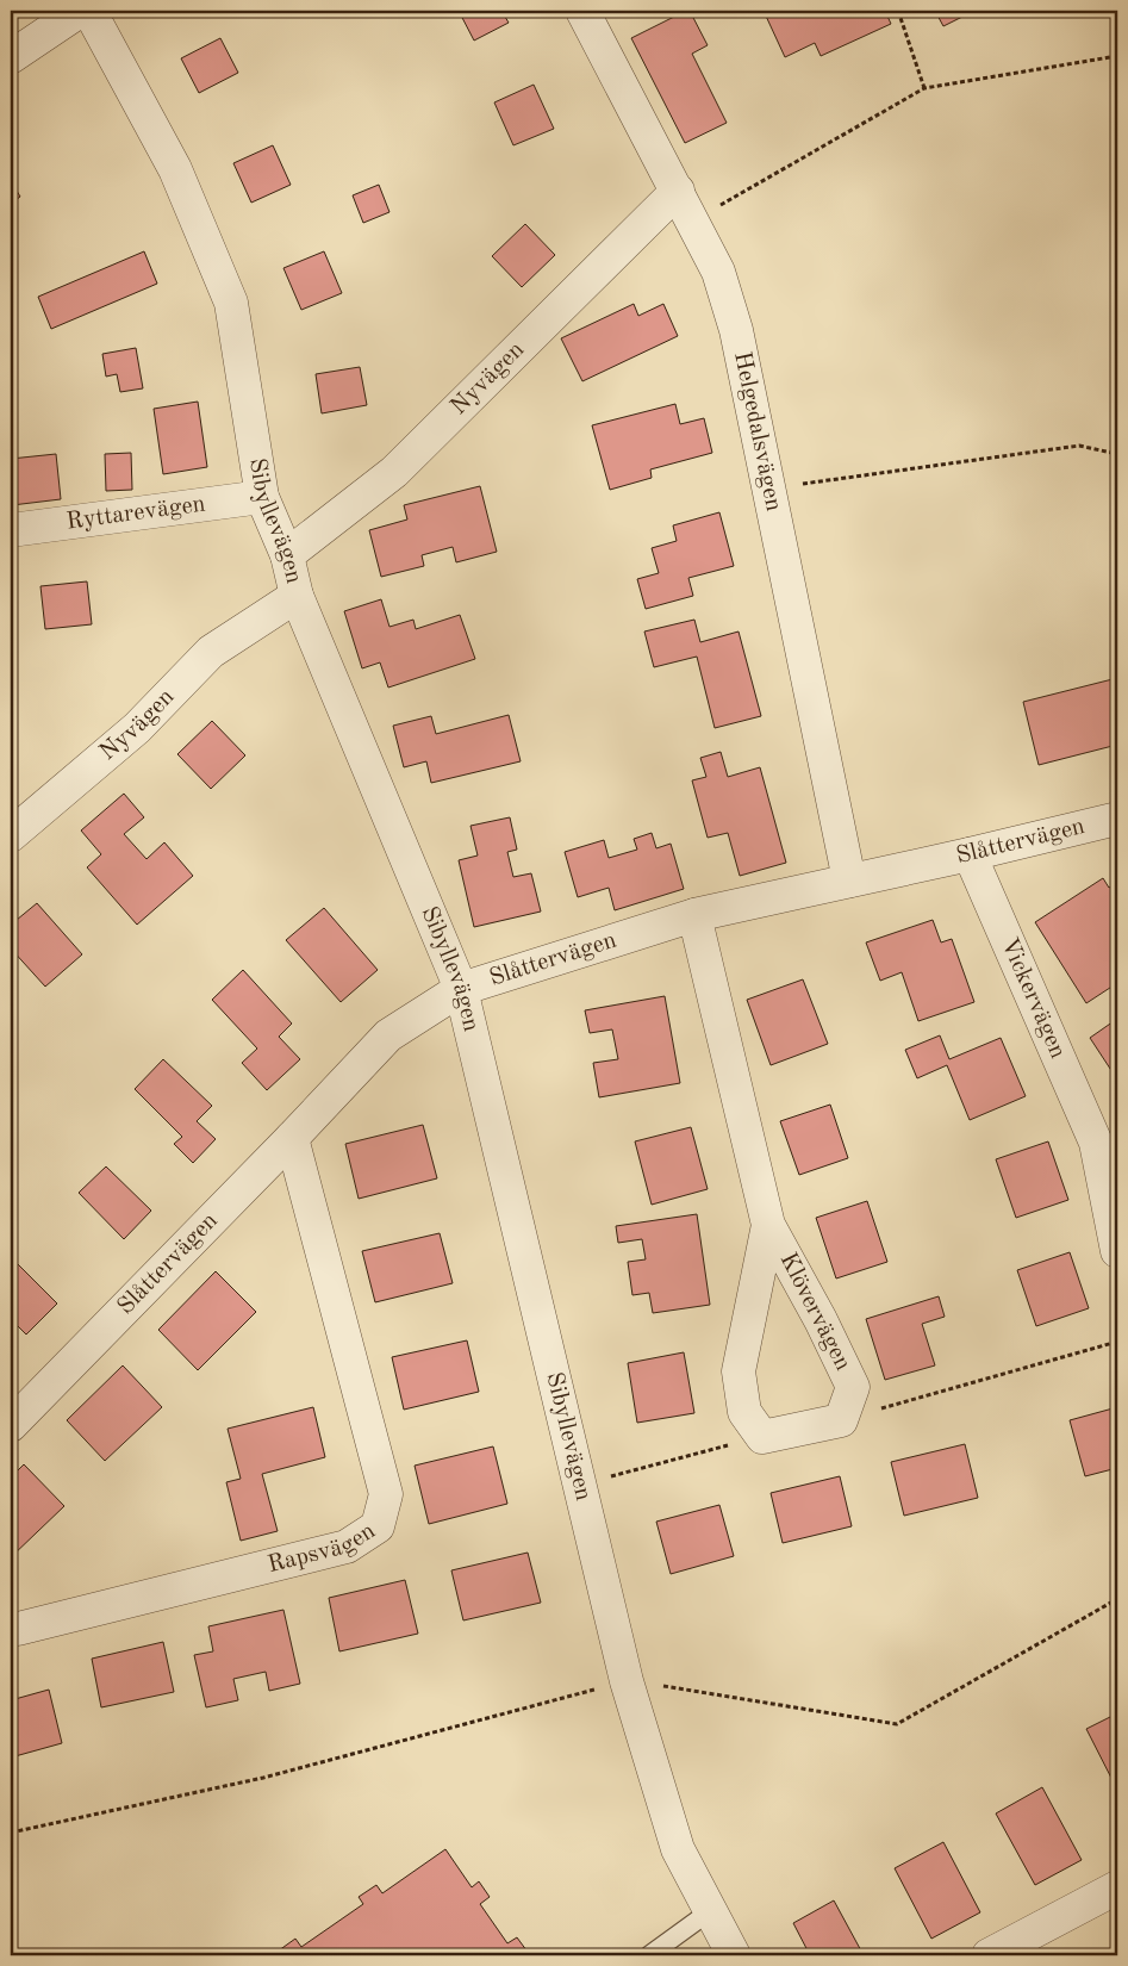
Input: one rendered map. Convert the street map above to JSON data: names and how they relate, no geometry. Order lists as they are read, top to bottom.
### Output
{
  "streets": {
    "street": [
      "Nyvägen",
      "Helgedalsvägen",
      "Ryttarevägen",
      "Sibyllevägen",
      "Slåttervägen",
      "Vickervägen",
      "Klövervägen",
      "Rapsvägen"
    ]
  },
  "crossings": [
    ["Nyvägen", "Helgedalsvägen"],
    ["Nyvägen", "Sibyllevägen"],
    ["Helgedalsvägen", "Slåttervägen"],
    ["Ryttarevägen", "Sibyllevägen"],
    ["Sibyllevägen", "Slåttervägen"],
    ["Slåttervägen", "Vickervägen"],
    ["Slåttervägen", "Klövervägen"],
    ["Slåttervägen", "Rapsvägen"]
  ]
}
